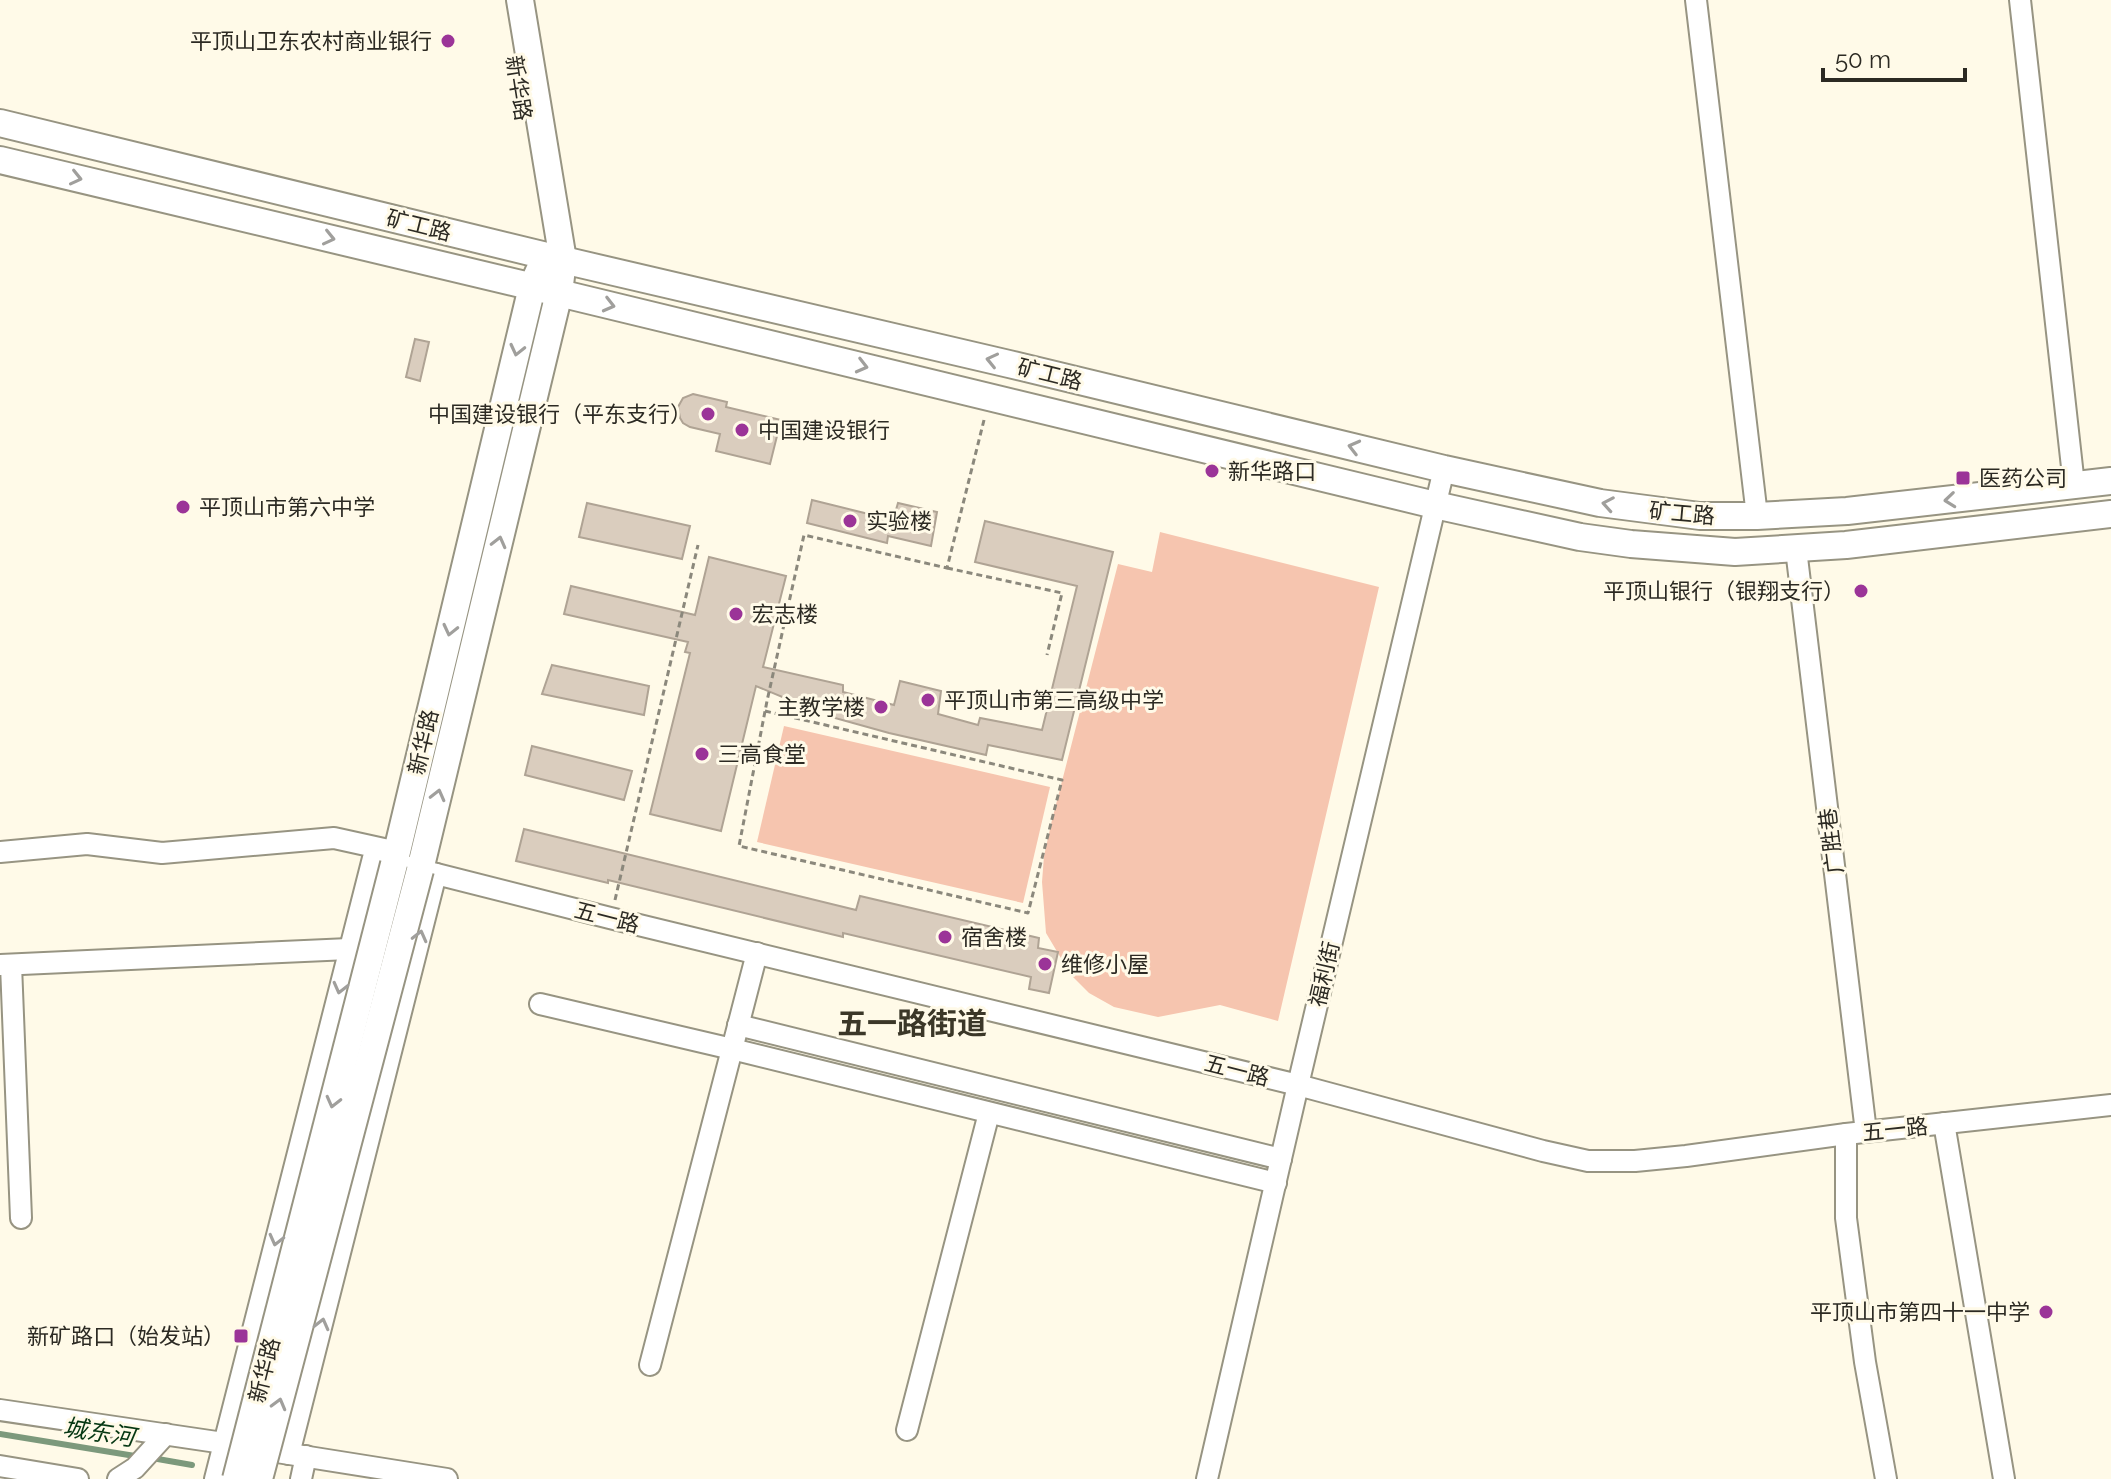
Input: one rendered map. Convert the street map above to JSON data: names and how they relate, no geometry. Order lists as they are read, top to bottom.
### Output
{
  "streets": {
    "main road": ["新华路", "矿工路"],
    "street": ["广胜巷", "五一路", "福利街"]
  },
  "crossings": [
    ["新华路", "矿工路"],
    ["新华路", "五一路"],
    ["矿工路", "广胜巷"],
    ["矿工路", "福利街"],
    ["广胜巷", "五一路"],
    ["五一路", "福利街"]
  ],
  "districts": ["五一路街道"],
  "water": ["城东河"],
  "places": {
    "other": [
      "平顶山卫东农村商业银行",
      "中国建设银行（平东支行）",
      "中国建设银行",
      "新华路口",
      "平顶山市第六中学",
      "实验楼",
      "平顶山银行（银翔支行）",
      "宏志楼",
      "平顶山市第三高级中学",
      "主教学楼",
      "三高食堂",
      "宿舍楼",
      "维修小屋",
      "平顶山市第四十一中学"
    ],
    "transit": ["医药公司", "新矿路口（始发站）"]
  },
  "scale_bar": "50 m"
}
